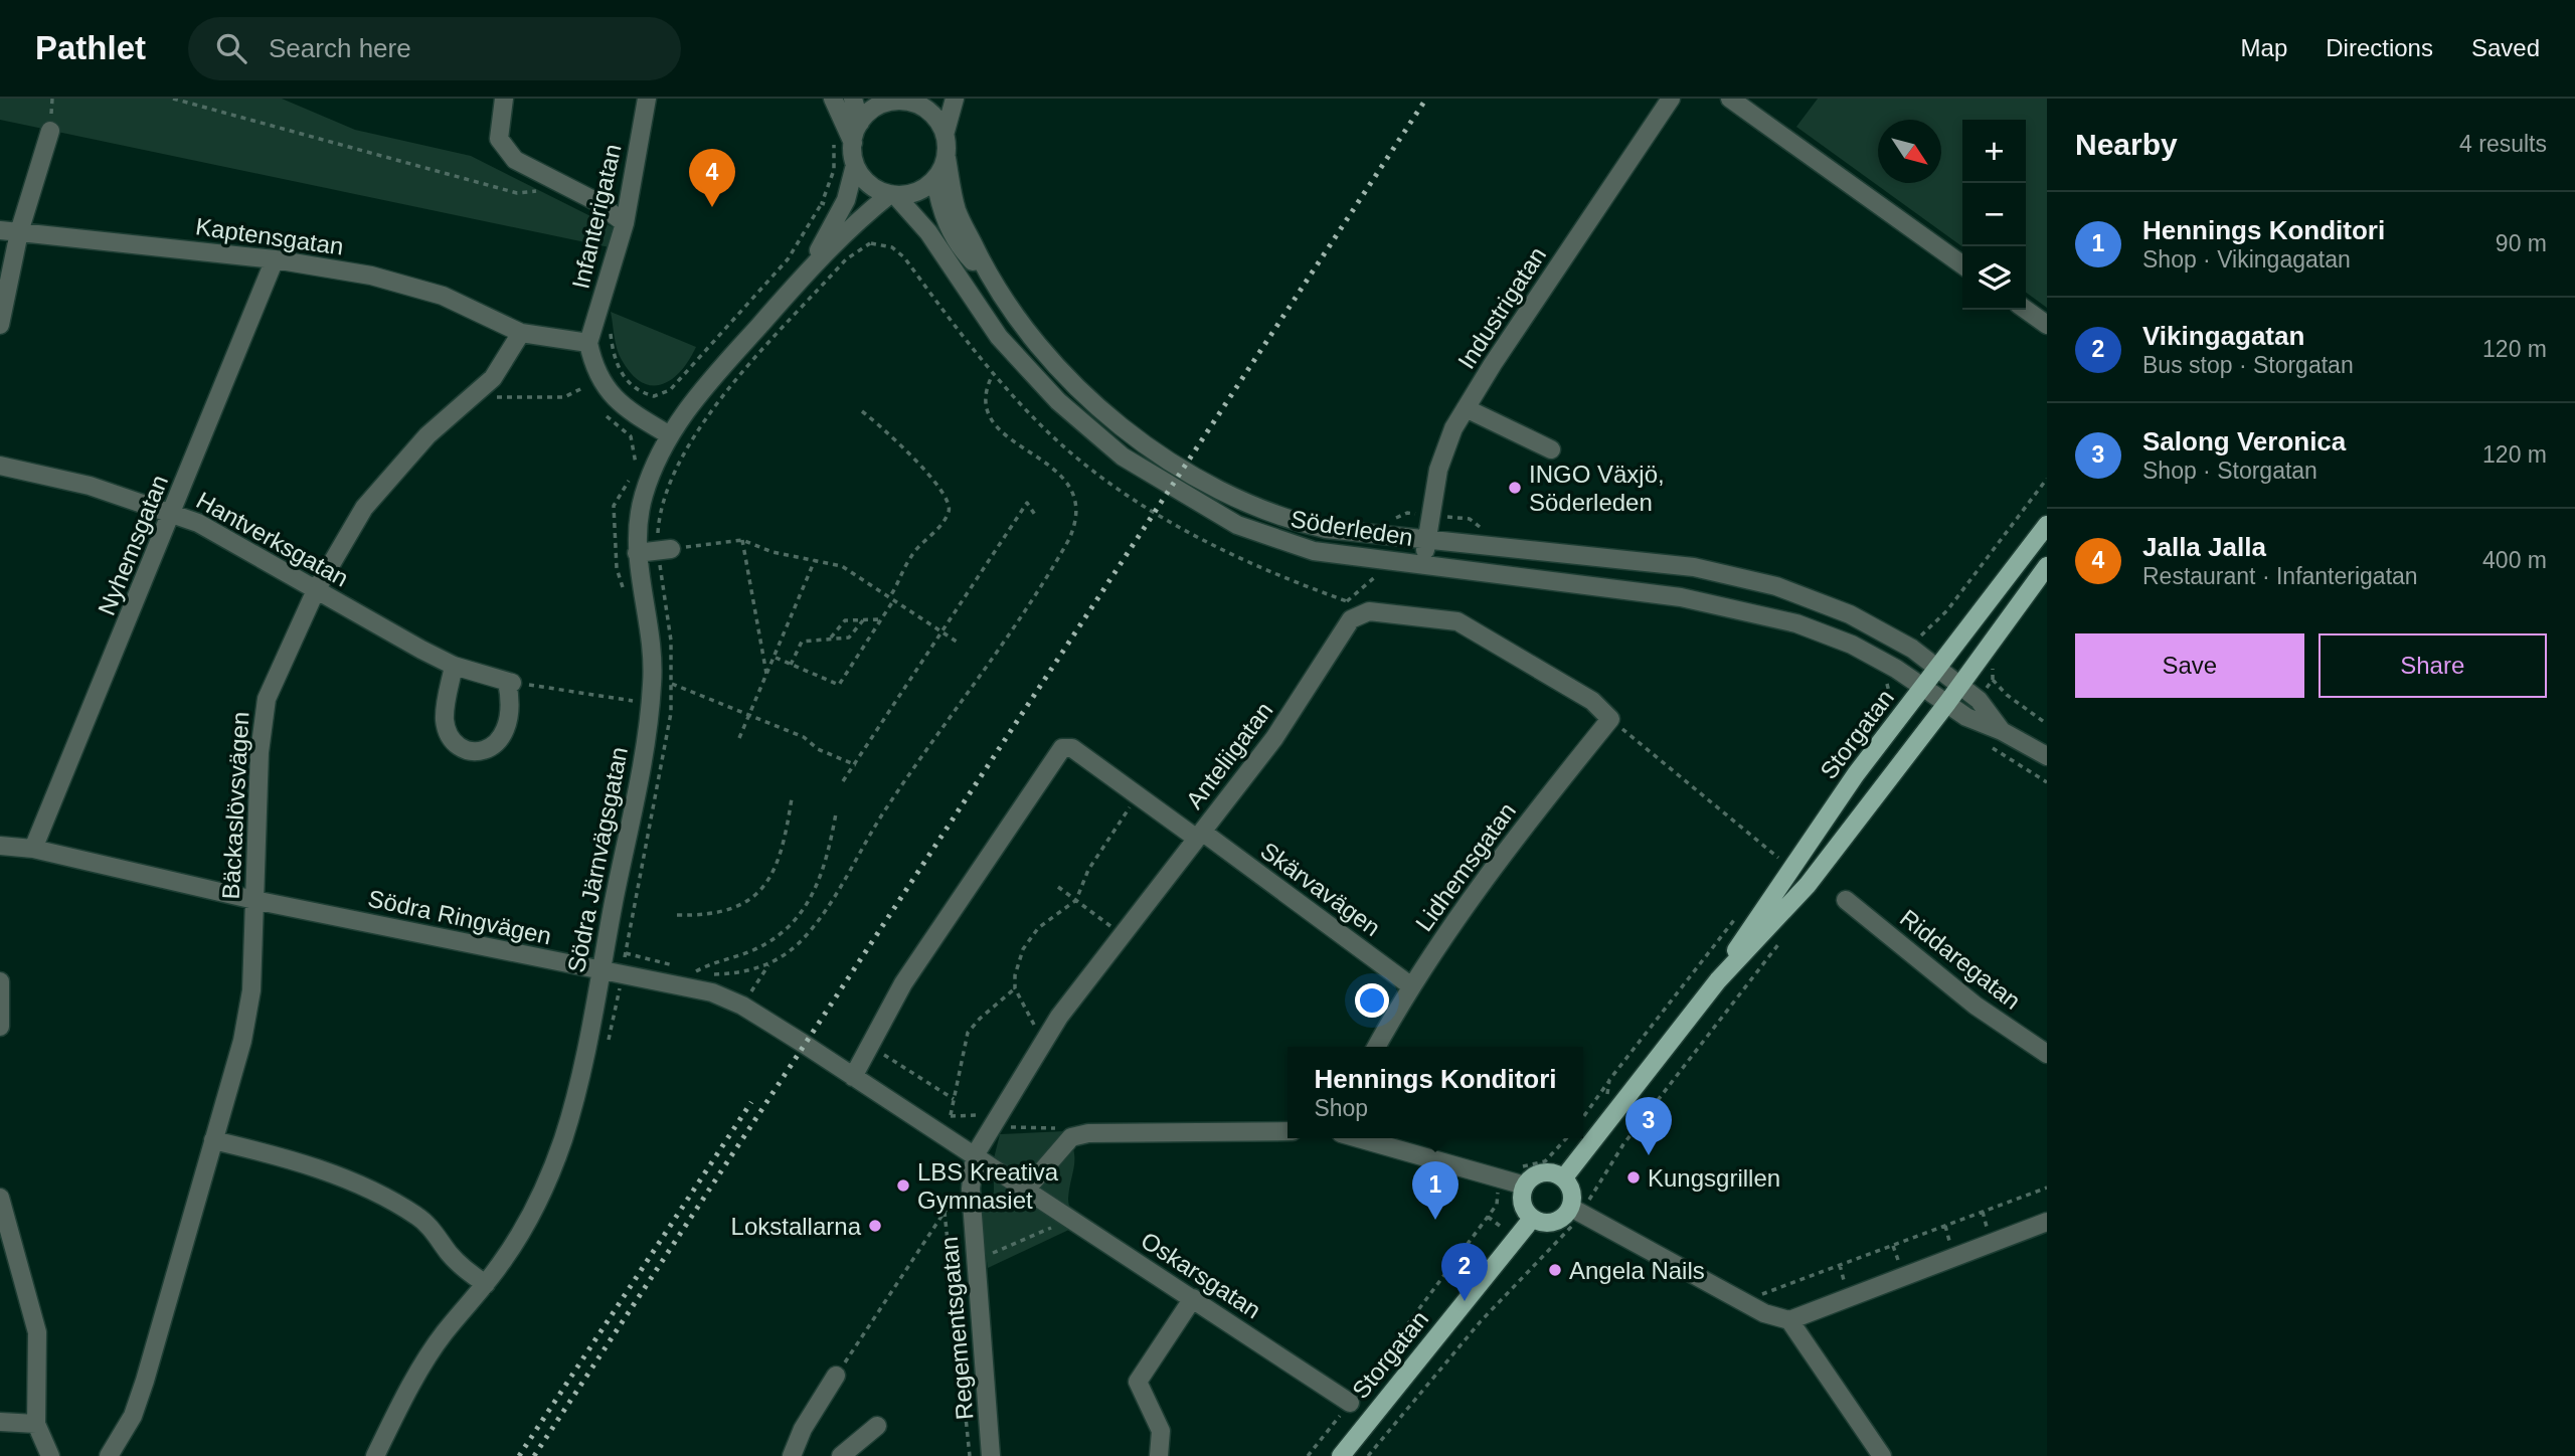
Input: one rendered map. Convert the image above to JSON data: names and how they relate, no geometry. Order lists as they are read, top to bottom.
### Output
{
  "streets": {
    "main road": ["Storgatan"],
    "street": [
      "Infanterigatan",
      "Kaptensgatan",
      "Industrigatan",
      "Söderleden",
      "Hantverksgatan",
      "Nyhemsgatan",
      "Anteliigatan",
      "Bäckaslövsvägen",
      "Södra Järnvägsgatan",
      "Lidhemsgatan",
      "Skärvavägen",
      "Södra Ringvägen",
      "Riddaregatan",
      "Oskarsgatan",
      "Regementsgatan"
    ]
  },
  "crossings": [
    ["Kaptensgatan", "Nyhemsgatan"],
    ["Kaptensgatan", "Bäckaslövsvägen"],
    ["Industrigatan", "Söderleden"],
    ["Söderleden", "Storgatan"],
    ["Söderleden", "Södra Järnvägsgatan"],
    ["Hantverksgatan", "Nyhemsgatan"],
    ["Hantverksgatan", "Bäckaslövsvägen"],
    ["Nyhemsgatan", "Södra Ringvägen"],
    ["Anteliigatan", "Lidhemsgatan"],
    ["Anteliigatan", "Skärvavägen"],
    ["Anteliigatan", "Södra Ringvägen"],
    ["Anteliigatan", "Regementsgatan"],
    ["Bäckaslövsvägen", "Södra Ringvägen"],
    ["Södra Järnvägsgatan", "Södra Ringvägen"],
    ["Lidhemsgatan", "Skärvavägen"],
    ["Södra Ringvägen", "Oskarsgatan"],
    ["Södra Ringvägen", "Regementsgatan"]
  ],
  "places": [
    "INGO Växjö, Söderleden",
    "Kungsgrillen",
    "LBS Kreativa Gymnasiet",
    "Lokstallarna",
    "Angela Nails"
  ],
  "north": "bottom right",
  "page": {
    "header": "Pathlet",
    "search": "Search here",
    "nav": ["Map", "Directions", "Saved"],
    "heading": ["Nearby", "4 results"],
    "map_buttons": ["+", "−"],
    "pins": [
      "4",
      "3",
      "1",
      "2"
    ],
    "list": [
      {
        "mark": "1",
        "name": "Hennings Konditori",
        "note": "Shop · Vikingagatan",
        "value": "90 m"
      },
      {
        "mark": "2",
        "name": "Vikingagatan",
        "note": "Bus stop · Storgatan",
        "value": "120 m"
      },
      {
        "mark": "3",
        "name": "Salong Veronica",
        "note": "Shop · Storgatan",
        "value": "120 m"
      },
      {
        "mark": "4",
        "name": "Jalla Jalla",
        "note": "Restaurant · Infanterigatan",
        "value": "400 m"
      }
    ],
    "buttons": ["Save", "Share"],
    "popup": ["Hennings Konditori", "Shop"]
  }
}
